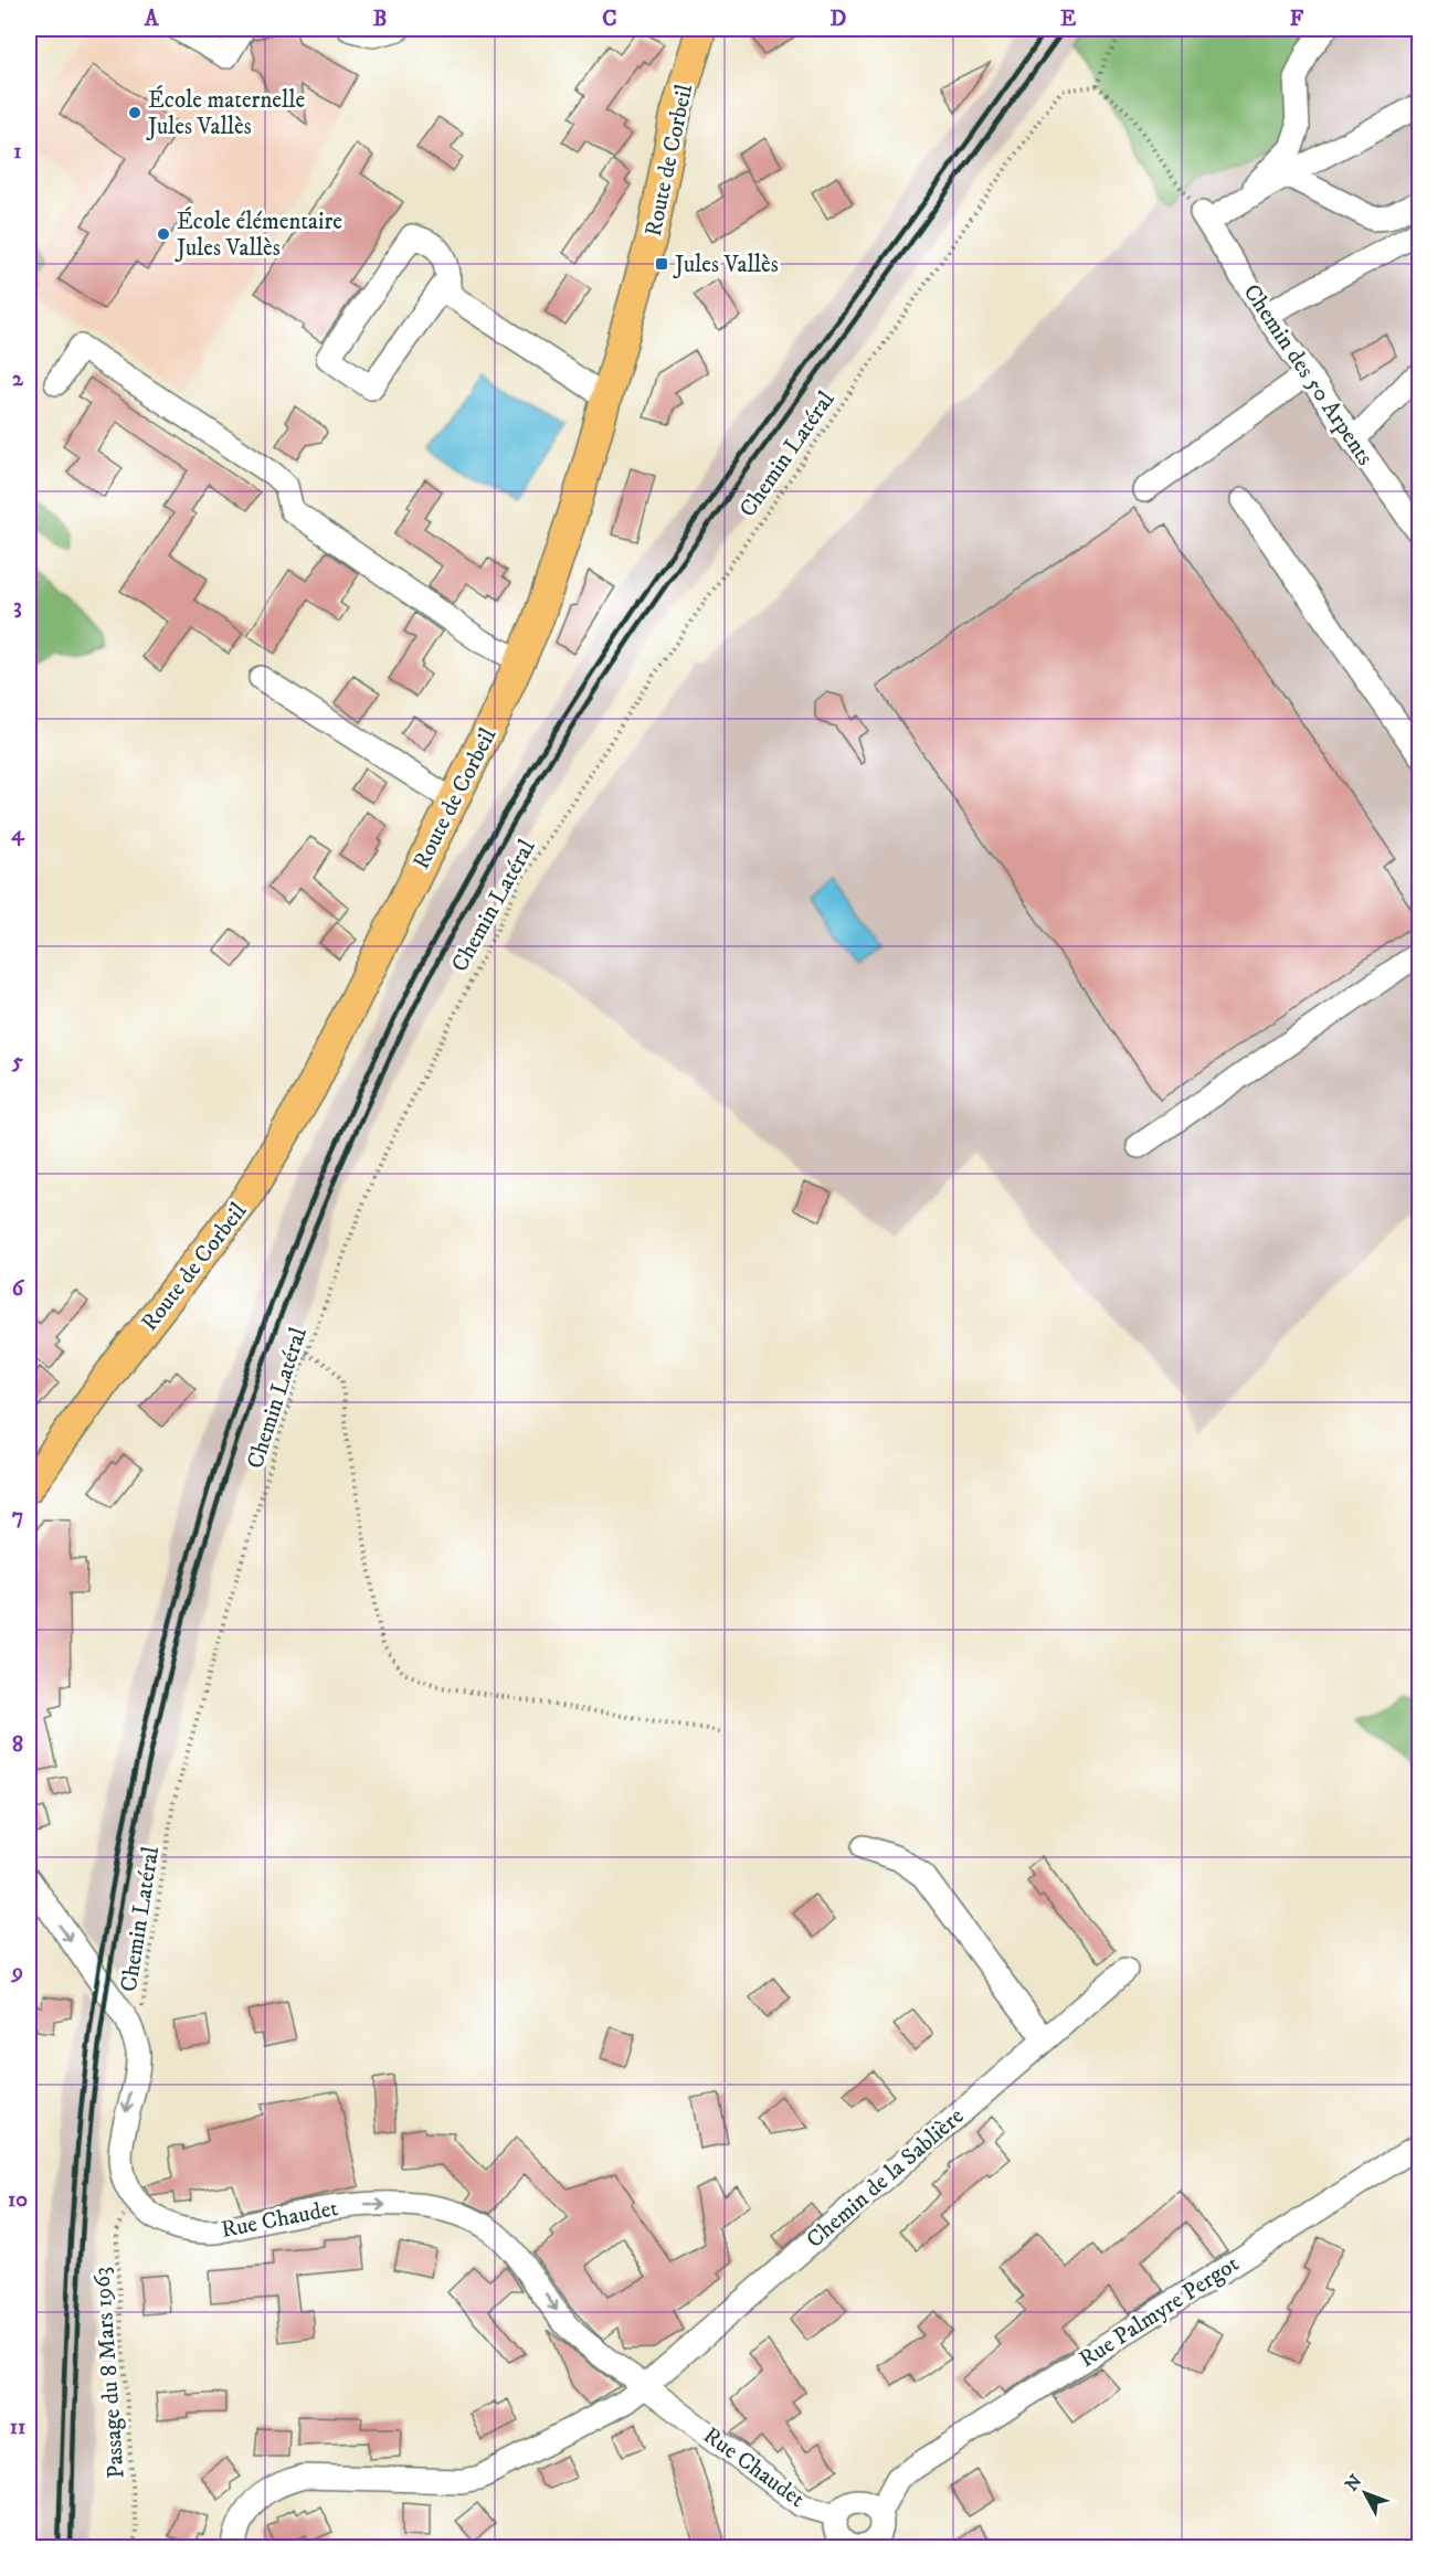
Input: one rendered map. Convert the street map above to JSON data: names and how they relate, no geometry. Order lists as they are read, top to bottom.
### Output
{
  "streets": {
    "main road": ["Route de Corbeil"],
    "street": [
      "Chemin des 50 Arpents",
      "Chemin de la Sablière",
      "Rue Chaudet",
      "Rue Palmyre Pergot"
    ],
    "path": ["Chemin Latéral", "Passage du 8 Mars 1963"]
  },
  "crossings": [
    ["Chemin Latéral", "Rue Chaudet"],
    ["Chemin de la Sablière", "Rue Chaudet"],
    ["Rue Chaudet", "Rue Palmyre Pergot"],
    ["Rue Chaudet", "Passage du 8 Mars 1963"]
  ],
  "one_way": ["Rue Chaudet"],
  "places": {
    "other": ["École maternelle Jules Vallès", "École élémentaire Jules Vallès"],
    "transit": ["Jules Vallès"]
  },
  "north": "top left",
  "grid": {
    "columns": [
      "A",
      "B",
      "C",
      "D",
      "E",
      "F"
    ],
    "rows": [
      "1",
      "2",
      "3",
      "4",
      "5",
      "6",
      "7",
      "8",
      "9",
      "10",
      "11"
    ]
  }
}
